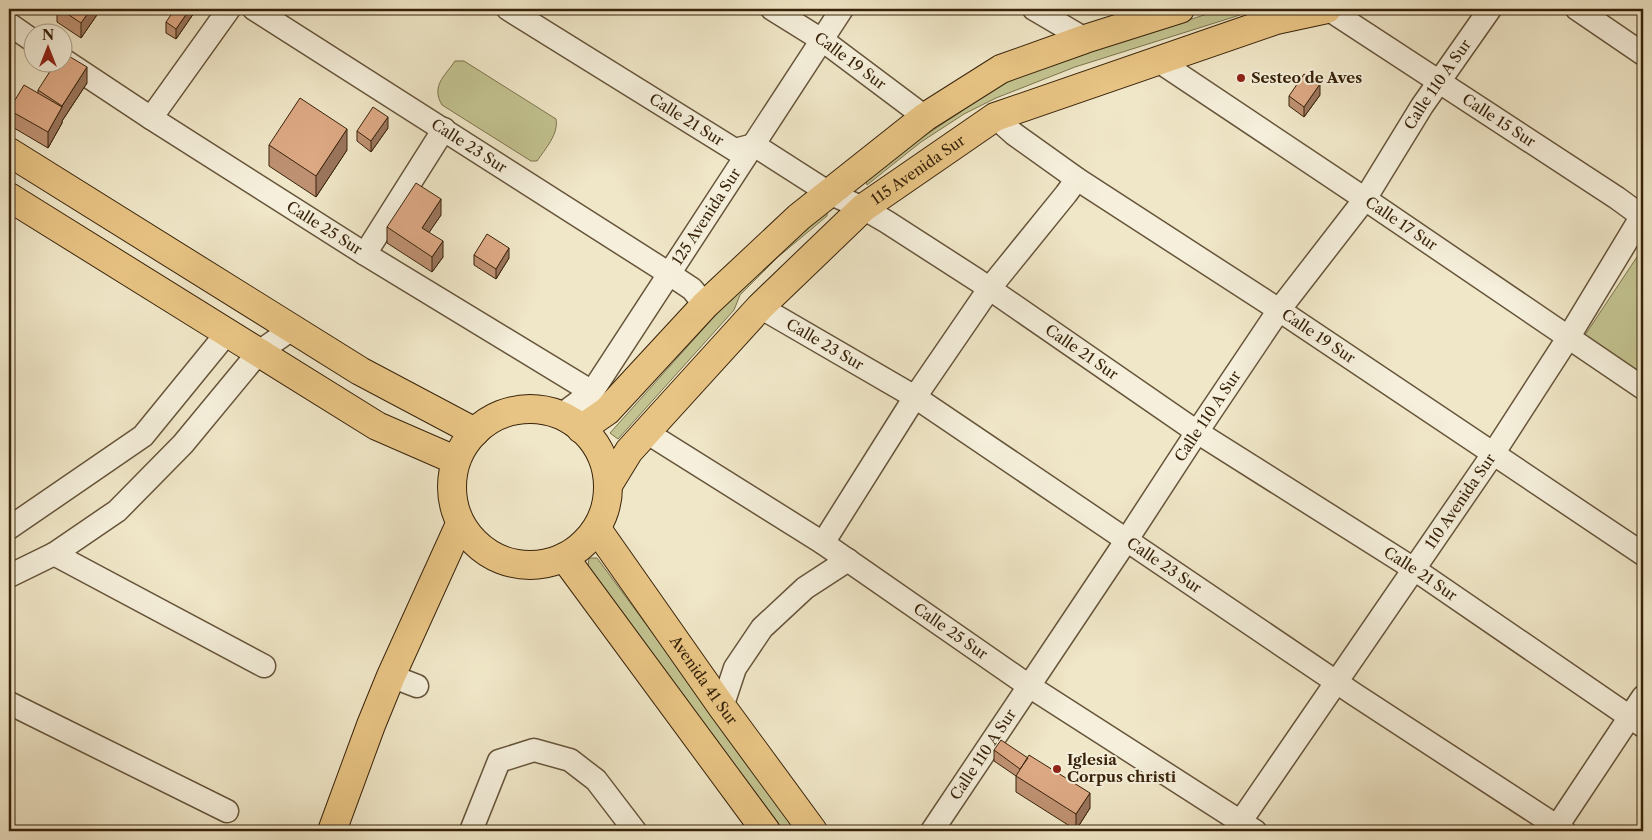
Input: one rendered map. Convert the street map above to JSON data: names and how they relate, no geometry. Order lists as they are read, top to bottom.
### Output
{
  "streets": {
    "main road": ["115 Avenida Sur", "Avenida 41 Sur"],
    "street": [
      "Calle 19 Sur",
      "Calle 110 A Sur",
      "Calle 21 Sur",
      "Calle 15 Sur",
      "Calle 23 Sur",
      "125 Avenida Sur",
      "Calle 17 Sur",
      "Calle 25 Sur",
      "110 Avenida Sur"
    ]
  },
  "crossings": [
    ["Calle 19 Sur", "Calle 110 A Sur"],
    ["Calle 19 Sur", "115 Avenida Sur"],
    ["Calle 19 Sur", "125 Avenida Sur"],
    ["Calle 19 Sur", "110 Avenida Sur"],
    ["Calle 110 A Sur", "Calle 21 Sur"],
    ["Calle 110 A Sur", "Calle 15 Sur"],
    ["Calle 110 A Sur", "Calle 23 Sur"],
    ["Calle 110 A Sur", "Calle 17 Sur"],
    ["Calle 110 A Sur", "Calle 25 Sur"],
    ["Calle 21 Sur", "115 Avenida Sur"],
    ["Calle 21 Sur", "125 Avenida Sur"],
    ["Calle 21 Sur", "110 Avenida Sur"],
    ["Calle 15 Sur", "115 Avenida Sur"],
    ["Calle 15 Sur", "110 Avenida Sur"],
    ["Calle 23 Sur", "115 Avenida Sur"],
    ["Calle 23 Sur", "125 Avenida Sur"],
    ["Calle 23 Sur", "110 Avenida Sur"],
    ["115 Avenida Sur", "125 Avenida Sur"],
    ["115 Avenida Sur", "Calle 17 Sur"],
    ["115 Avenida Sur", "Calle 25 Sur"],
    ["115 Avenida Sur", "Avenida 41 Sur"],
    ["125 Avenida Sur", "Calle 25 Sur"],
    ["125 Avenida Sur", "Avenida 41 Sur"],
    ["Calle 17 Sur", "110 Avenida Sur"],
    ["Calle 25 Sur", "110 Avenida Sur"]
  ],
  "places": ["Sesteo de Aves", "Iglesia Corpus christi"],
  "north": "top"
}
